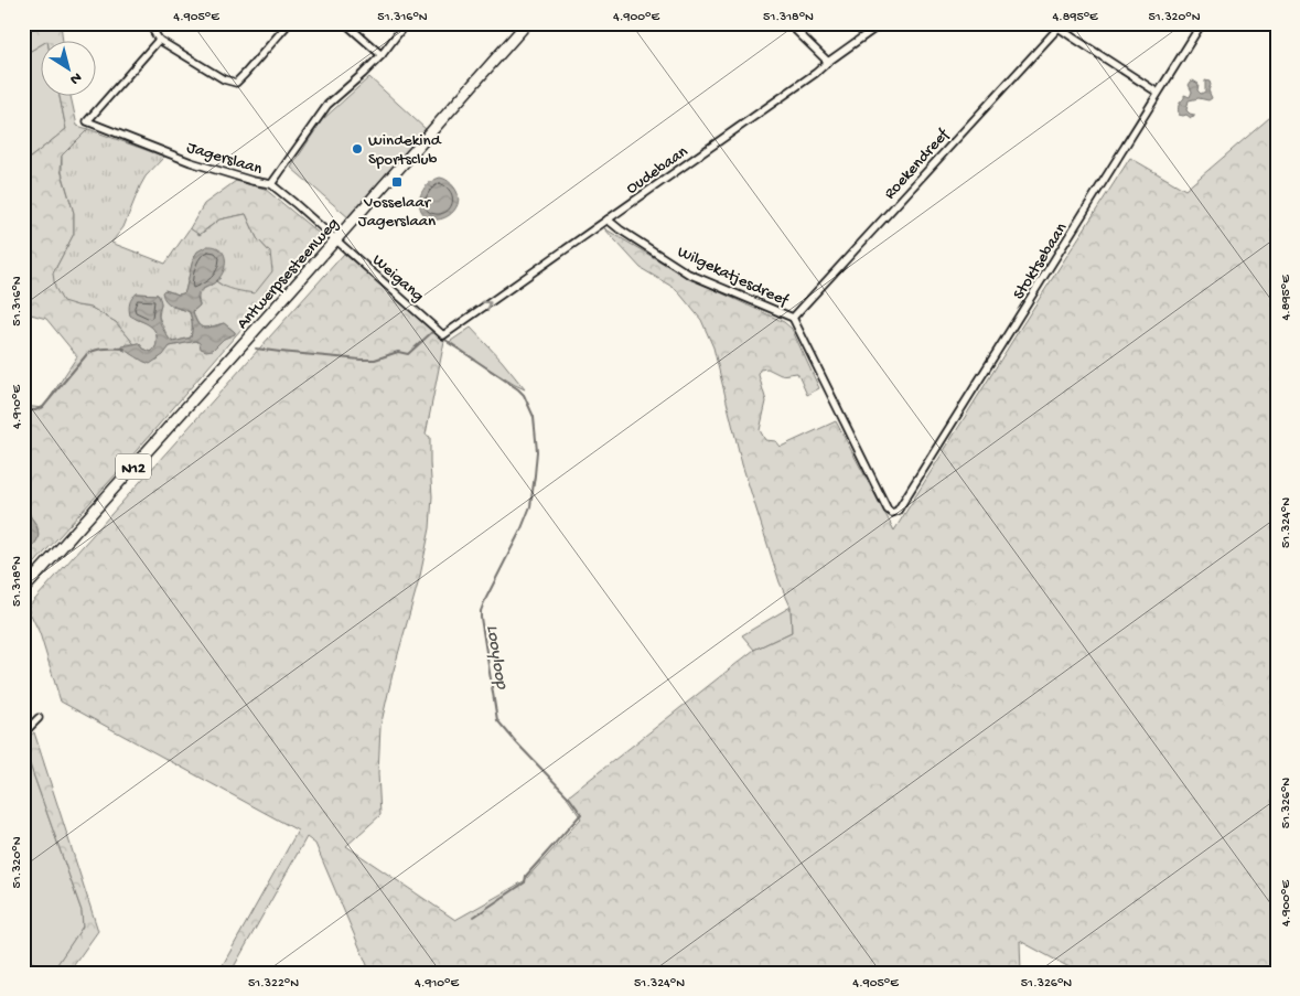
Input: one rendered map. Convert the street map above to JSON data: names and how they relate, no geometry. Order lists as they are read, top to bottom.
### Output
{
  "streets": {
    "main road": ["Antwerpsesteenweg", "N12"],
    "street": [
      "Jagerslaan",
      "Roekendreef",
      "Oudebaan",
      "Stoktsebaan",
      "Wilgekatjesdreef",
      "Weigang"
    ]
  },
  "crossings": [
    ["Jagerslaan", "Antwerpsesteenweg"],
    ["Jagerslaan", "Weigang"],
    ["Roekendreef", "Stoktsebaan"],
    ["Roekendreef", "Wilgekatjesdreef"],
    ["Oudebaan", "Wilgekatjesdreef"],
    ["Oudebaan", "Weigang"],
    ["Stoktsebaan", "Wilgekatjesdreef"],
    ["Antwerpsesteenweg", "Weigang"]
  ],
  "one_way": ["Oudebaan"],
  "water": ["Looyloop"],
  "places": {
    "other": ["Windekind Sportsclub"],
    "transit": ["Vosselaar Jagerslaan"]
  },
  "north": "bottom right",
  "coordinates": [
    "4.905°E",
    "51.316°N",
    "4.900°E",
    "51.318°N",
    "4.895°E",
    "51.320°N",
    "4.910°E",
    "51.324°N",
    "51.326°N",
    "51.322°N"
  ]
}
